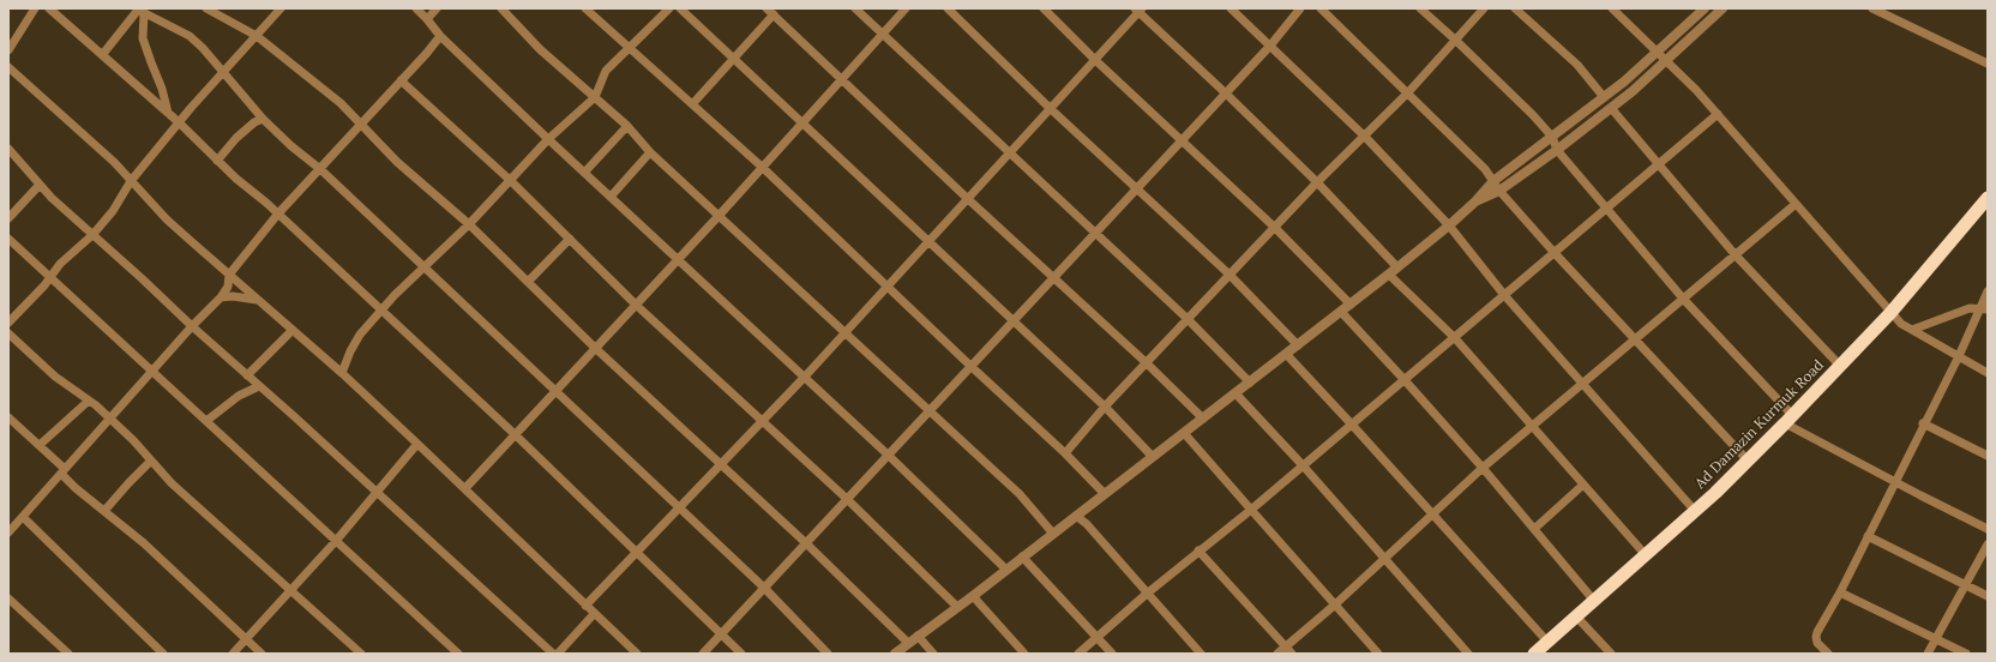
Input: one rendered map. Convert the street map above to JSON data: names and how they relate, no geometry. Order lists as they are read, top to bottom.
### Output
{
  "streets": {
    "highway": ["Ad Damazin Kurmuk Road"]
  }
}
